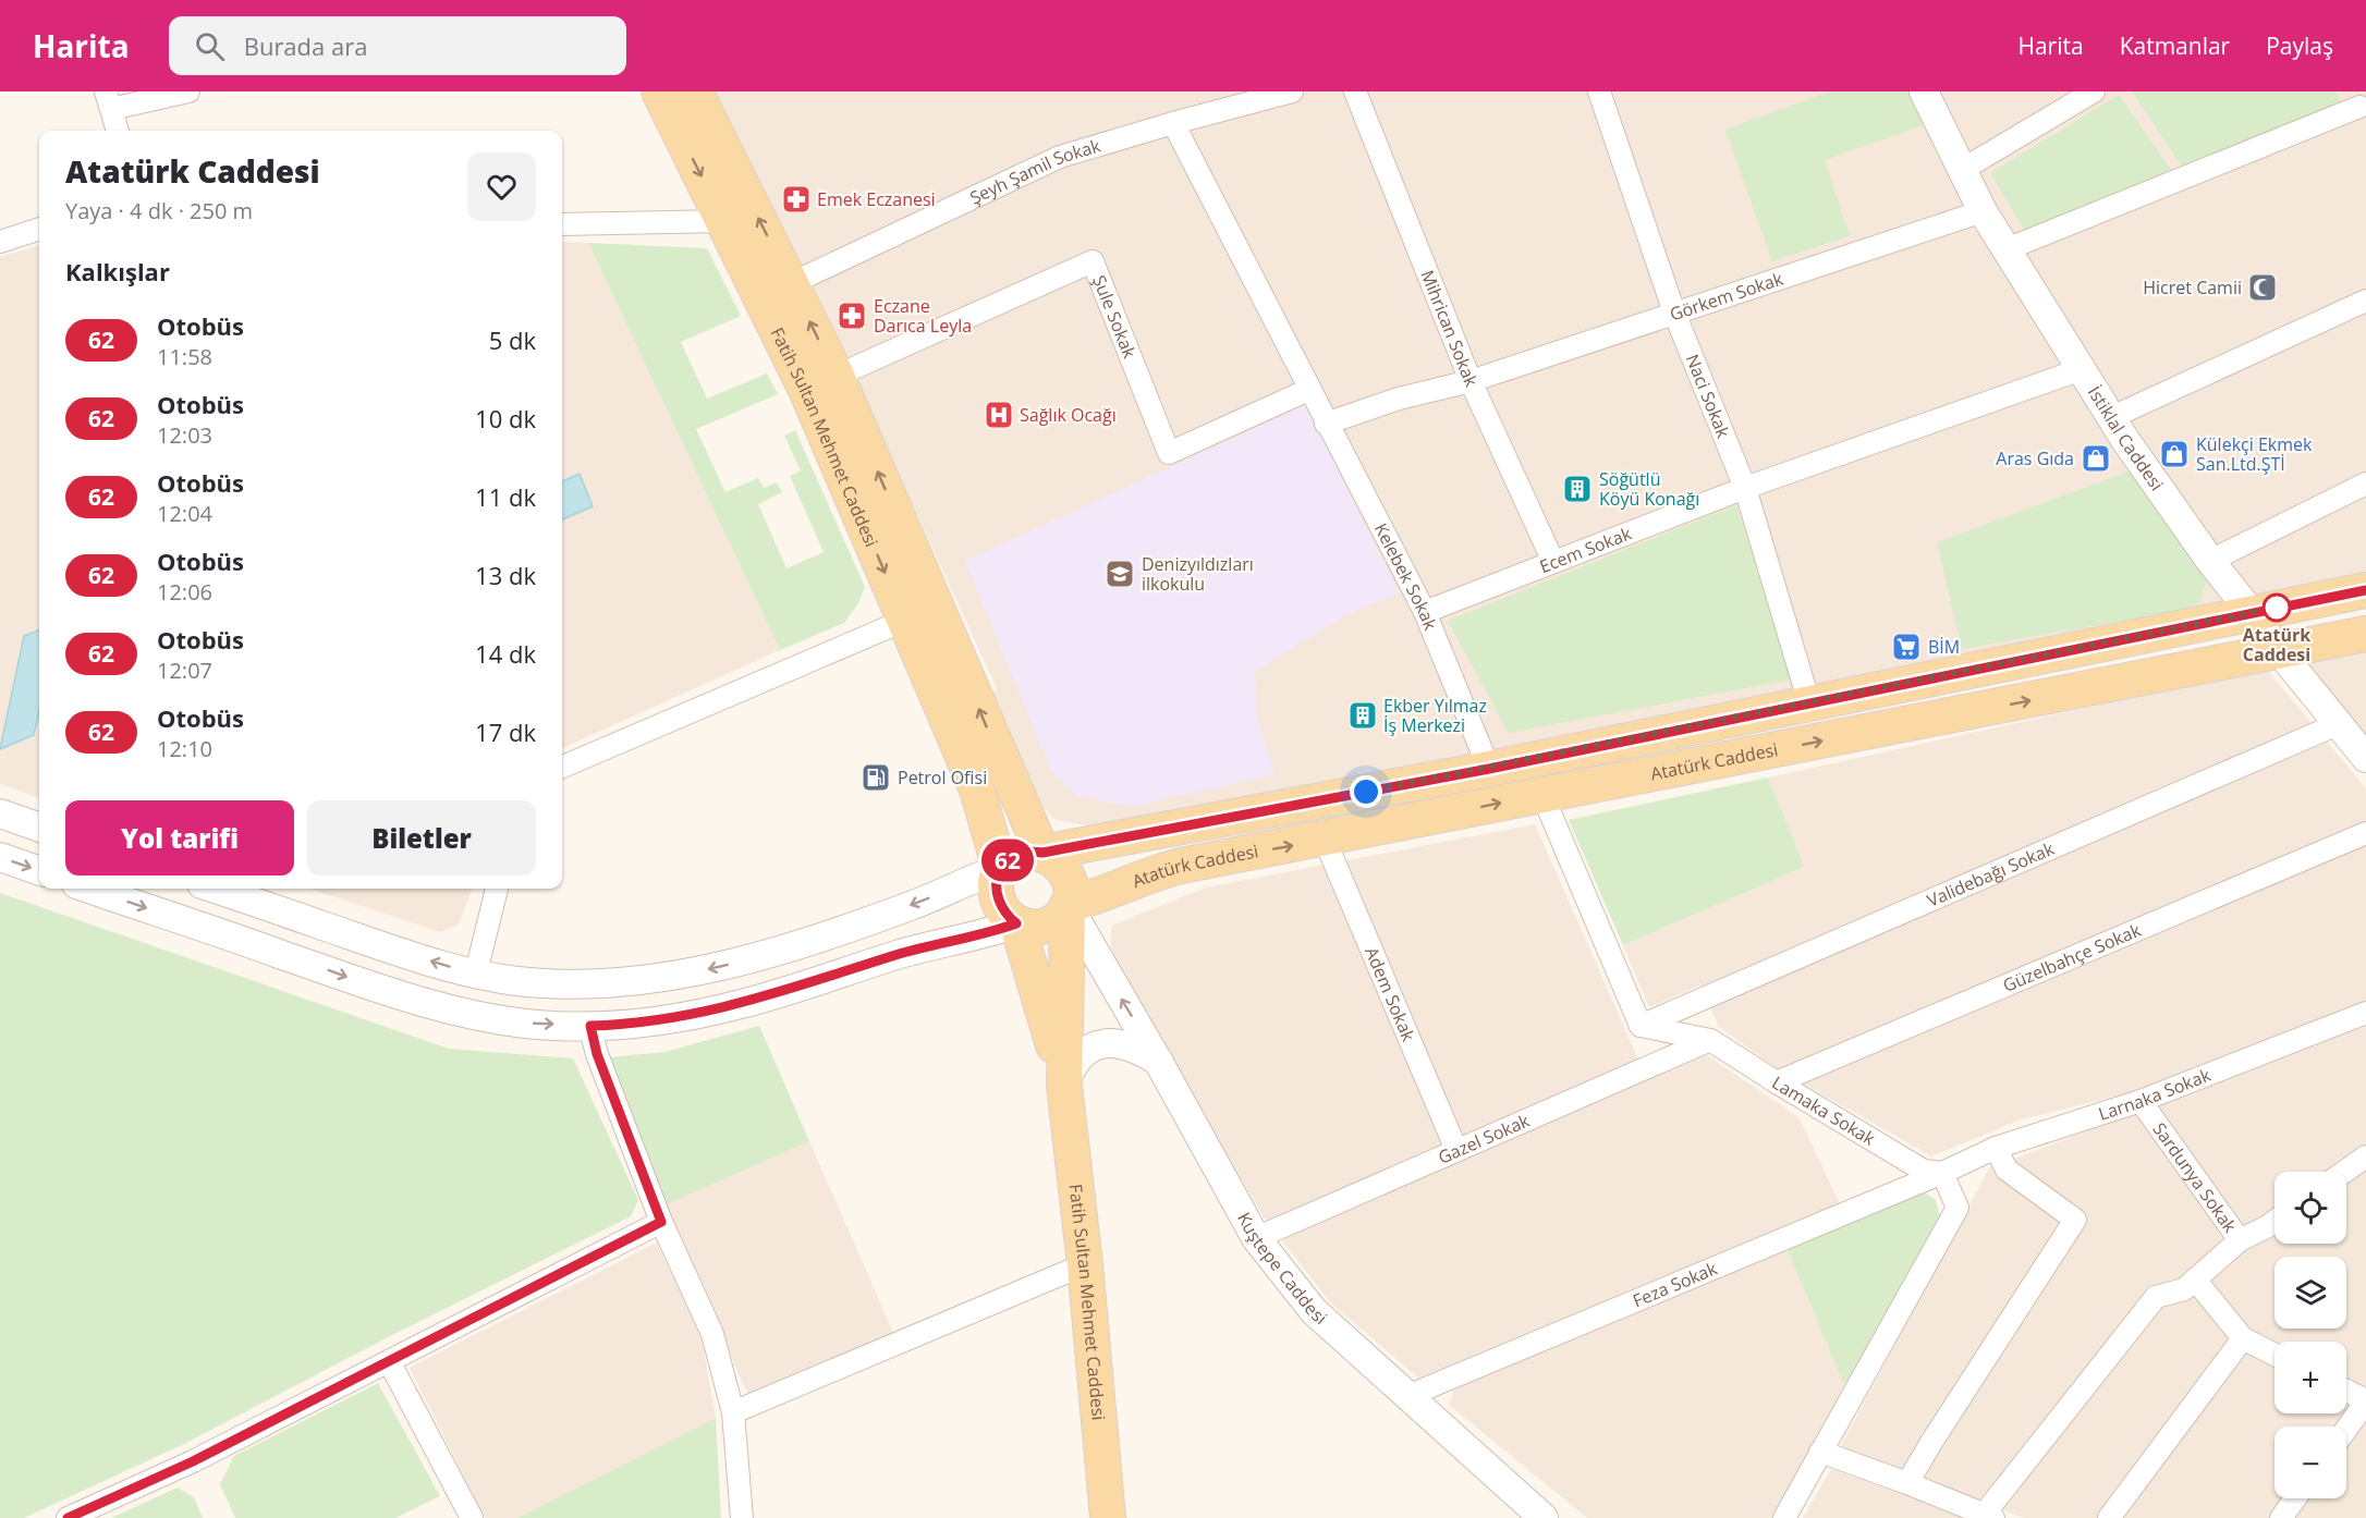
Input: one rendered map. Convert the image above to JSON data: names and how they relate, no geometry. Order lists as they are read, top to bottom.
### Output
{
  "streets": {
    "main road": ["Fatih Sultan Mehmet Caddesi", "Atatürk Caddesi"],
    "street": [
      "Şeyh Şamil Sokak",
      "Görkem Sokak",
      "Şule Sokak",
      "Mihrican Sokak",
      "Naci Sokak",
      "İstiklal Caddesi",
      "Ecem Sokak",
      "Kelebek Sokak",
      "Validebağı Sokak",
      "Güzelbahçe Sokak",
      "Adem Sokak",
      "Larnaka Sokak",
      "Lamaka Sokak",
      "Gazel Sokak",
      "Sardunya Sokak",
      "Kuştepe Caddesi",
      "Feza Sokak"
    ]
  },
  "crossings": [
    ["Şeyh Şamil Sokak", "Fatih Sultan Mehmet Caddesi"],
    ["Şeyh Şamil Sokak", "Kelebek Sokak"],
    ["Görkem Sokak", "Mihrican Sokak"],
    ["Görkem Sokak", "Naci Sokak"],
    ["Görkem Sokak", "İstiklal Caddesi"],
    ["Şule Sokak", "Fatih Sultan Mehmet Caddesi"],
    ["Şule Sokak", "Kelebek Sokak"],
    ["Mihrican Sokak", "Ecem Sokak"],
    ["Naci Sokak", "Ecem Sokak"],
    ["Fatih Sultan Mehmet Caddesi", "Atatürk Caddesi"],
    ["Fatih Sultan Mehmet Caddesi", "Kuştepe Caddesi"],
    ["İstiklal Caddesi", "Ecem Sokak"],
    ["İstiklal Caddesi", "Atatürk Caddesi"],
    ["İstiklal Caddesi", "Validebağı Sokak"],
    ["Ecem Sokak", "Kelebek Sokak"],
    ["Atatürk Caddesi", "Adem Sokak"],
    ["Atatürk Caddesi", "Kuştepe Caddesi"],
    ["Validebağı Sokak", "Lamaka Sokak"],
    ["Güzelbahçe Sokak", "Lamaka Sokak"],
    ["Adem Sokak", "Gazel Sokak"],
    ["Larnaka Sokak", "Lamaka Sokak"],
    ["Larnaka Sokak", "Sardunya Sokak"],
    ["Larnaka Sokak", "Feza Sokak"],
    ["Lamaka Sokak", "Gazel Sokak"],
    ["Lamaka Sokak", "Feza Sokak"],
    ["Gazel Sokak", "Kuştepe Caddesi"],
    ["Kuştepe Caddesi", "Feza Sokak"]
  ],
  "places": {
    "pharmacy": ["Emek Eczanesi", "Eczane Darıca Leyla"],
    "mosque": ["Hicret Camii"],
    "hospital": ["Sağlık Ocağı"],
    "shop": ["Külekçi Ekmek San.Ltd.ŞTİ", "Aras Gıda"],
    "building": ["Söğütlü Köyü Konağı", "Ekber Yılmaz İş Merkezi"],
    "school or university": ["Denizyıldızları ilkokulu"],
    "other": ["Atatürk Caddesi"],
    "supermarket": ["BİM"],
    "fuel station": ["Petrol Ofisi"]
  },
  "lines": ["bus line 62"],
  "page": {
    "header": "Harita",
    "search": "Burada ara",
    "nav": ["Harita", "Katmanlar", "Paylaş"],
    "on_map": "62",
    "heading": [
      ["Atatürk Caddesi", "Yaya · 4 dk · 250 m"],
      "Kalkışlar"
    ],
    "list": [
      {
        "mark": "62",
        "name": "Otobüs",
        "note": "11:58",
        "value": "5 dk"
      },
      {
        "mark": "62",
        "name": "Otobüs",
        "note": "12:03",
        "value": "10 dk"
      },
      {
        "mark": "62",
        "name": "Otobüs",
        "note": "12:04",
        "value": "11 dk"
      },
      {
        "mark": "62",
        "name": "Otobüs",
        "note": "12:06",
        "value": "13 dk"
      },
      {
        "mark": "62",
        "name": "Otobüs",
        "note": "12:07",
        "value": "14 dk"
      },
      {
        "mark": "62",
        "name": "Otobüs",
        "note": "12:10",
        "value": "17 dk"
      }
    ],
    "buttons": ["Yol tarifi", "Biletler"],
    "map_buttons": ["+", "−"]
  }
}
